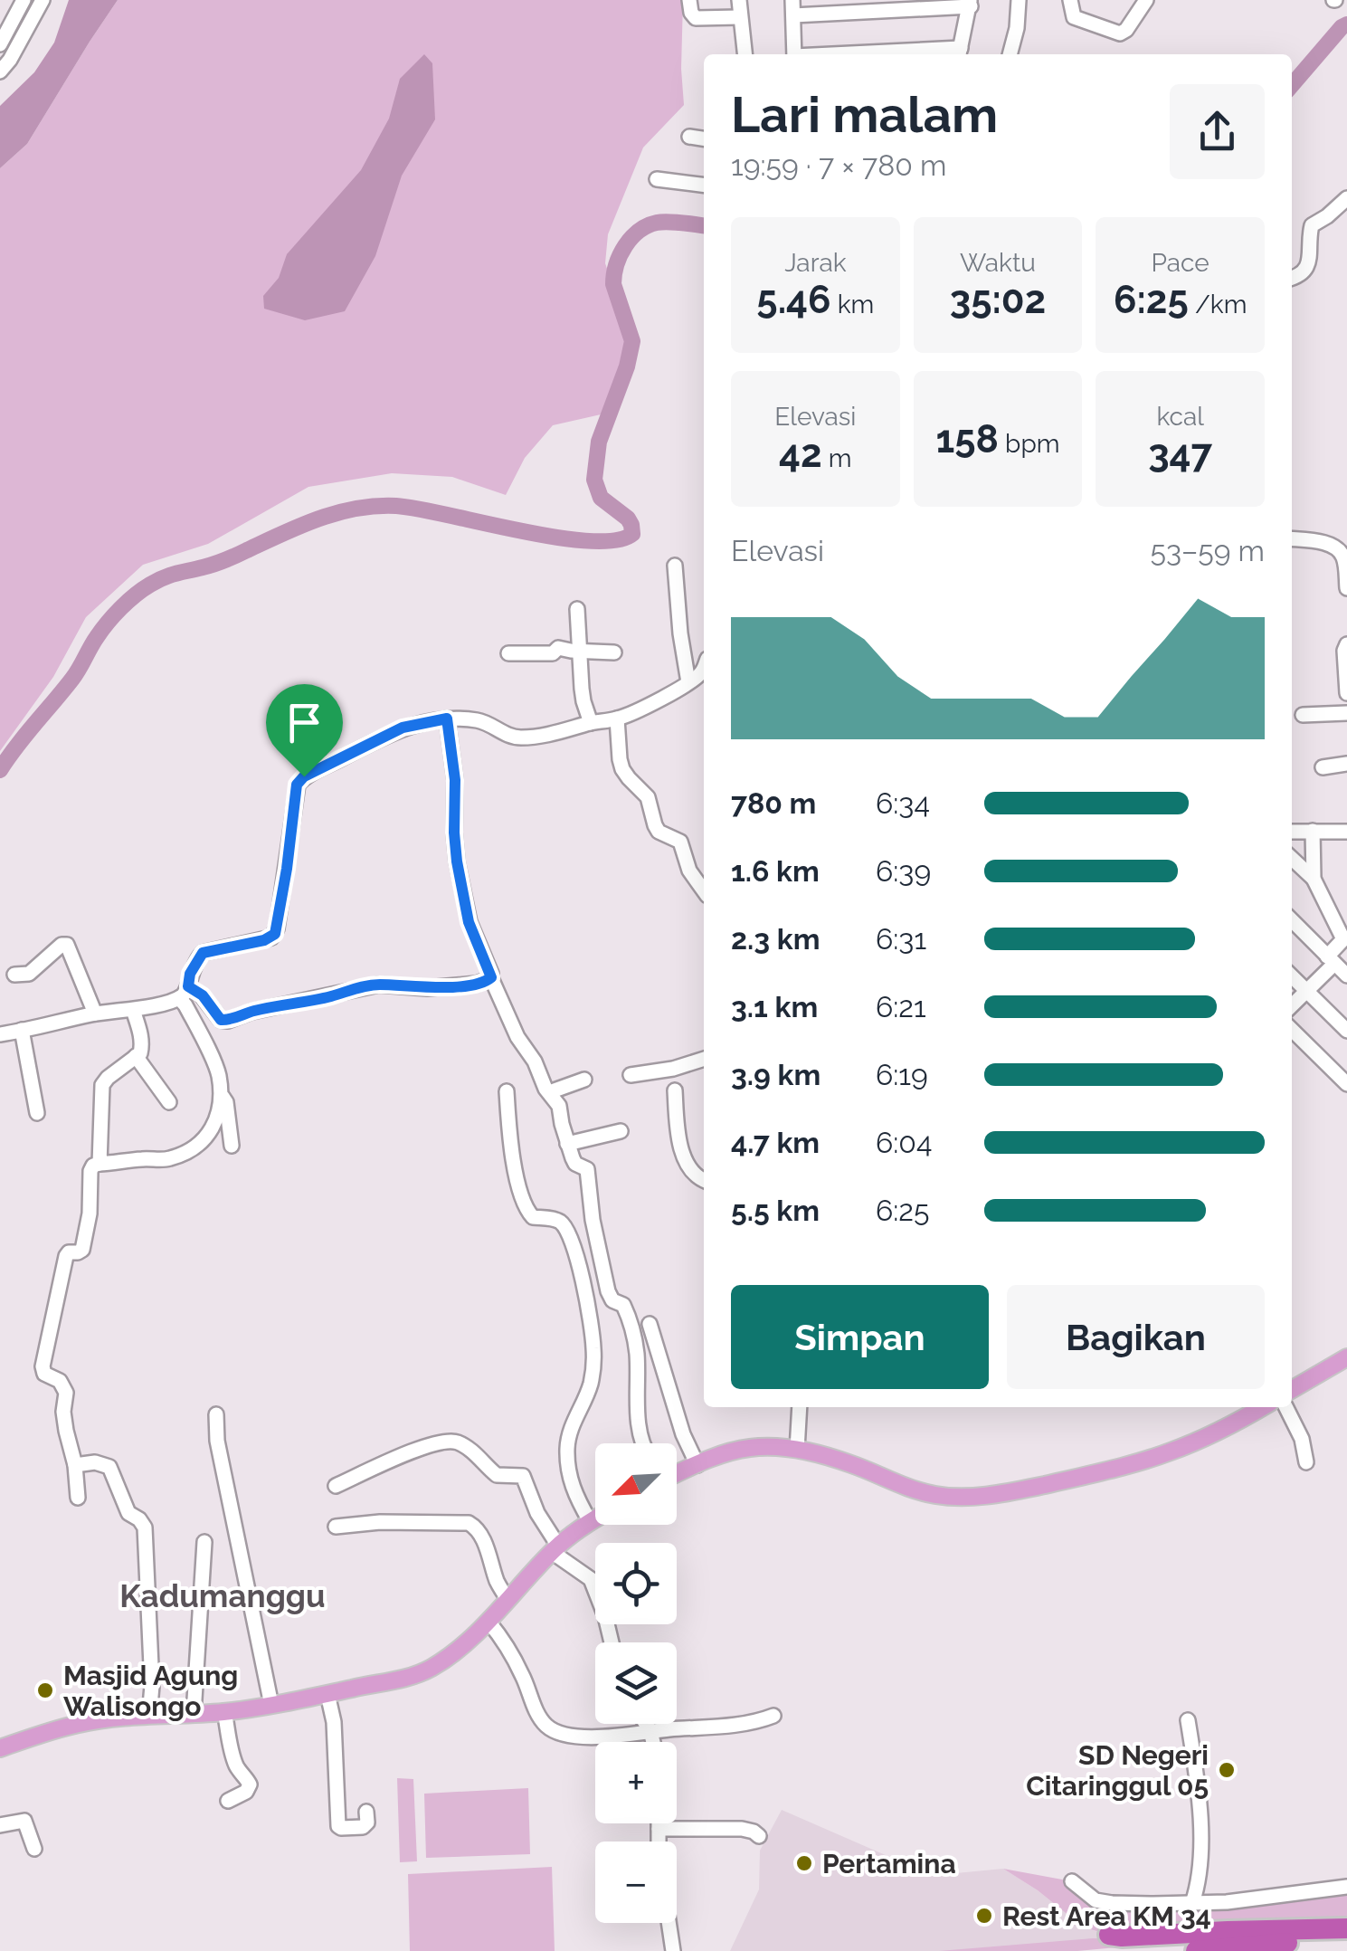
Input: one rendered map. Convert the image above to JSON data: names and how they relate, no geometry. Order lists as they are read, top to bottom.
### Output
{
  "districts": ["Kadumanggu"],
  "places": [
    "Masjid Agung Walisongo",
    "SD Negeri Citaringgul 05",
    "Pertamina",
    "Rest Area KM 34"
  ],
  "north": "bottom left",
  "page": {
    "heading": ["Lari malam", "19:59 · 7 × 780 m"],
    "stats": [
      ["Jarak", "5.46 km"],
      ["Waktu", "35:02"],
      ["Pace", "6:25 /km"],
      ["Elevasi", "42 m"],
      ["158 bpm"],
      ["kcal", "347"]
    ],
    "chart": ["Elevasi", "53–59 m"],
    "list": [
      {
        "name": "780 m",
        "note": "6:34"
      },
      {
        "name": "1.6 km",
        "note": "6:39"
      },
      {
        "name": "2.3 km",
        "note": "6:31"
      },
      {
        "name": "3.1 km",
        "note": "6:21"
      },
      {
        "name": "3.9 km",
        "note": "6:19"
      },
      {
        "name": "4.7 km",
        "note": "6:04"
      },
      {
        "name": "5.5 km",
        "note": "6:25"
      }
    ],
    "buttons": ["Simpan", "Bagikan"],
    "map_buttons": ["+", "−"]
  }
}
